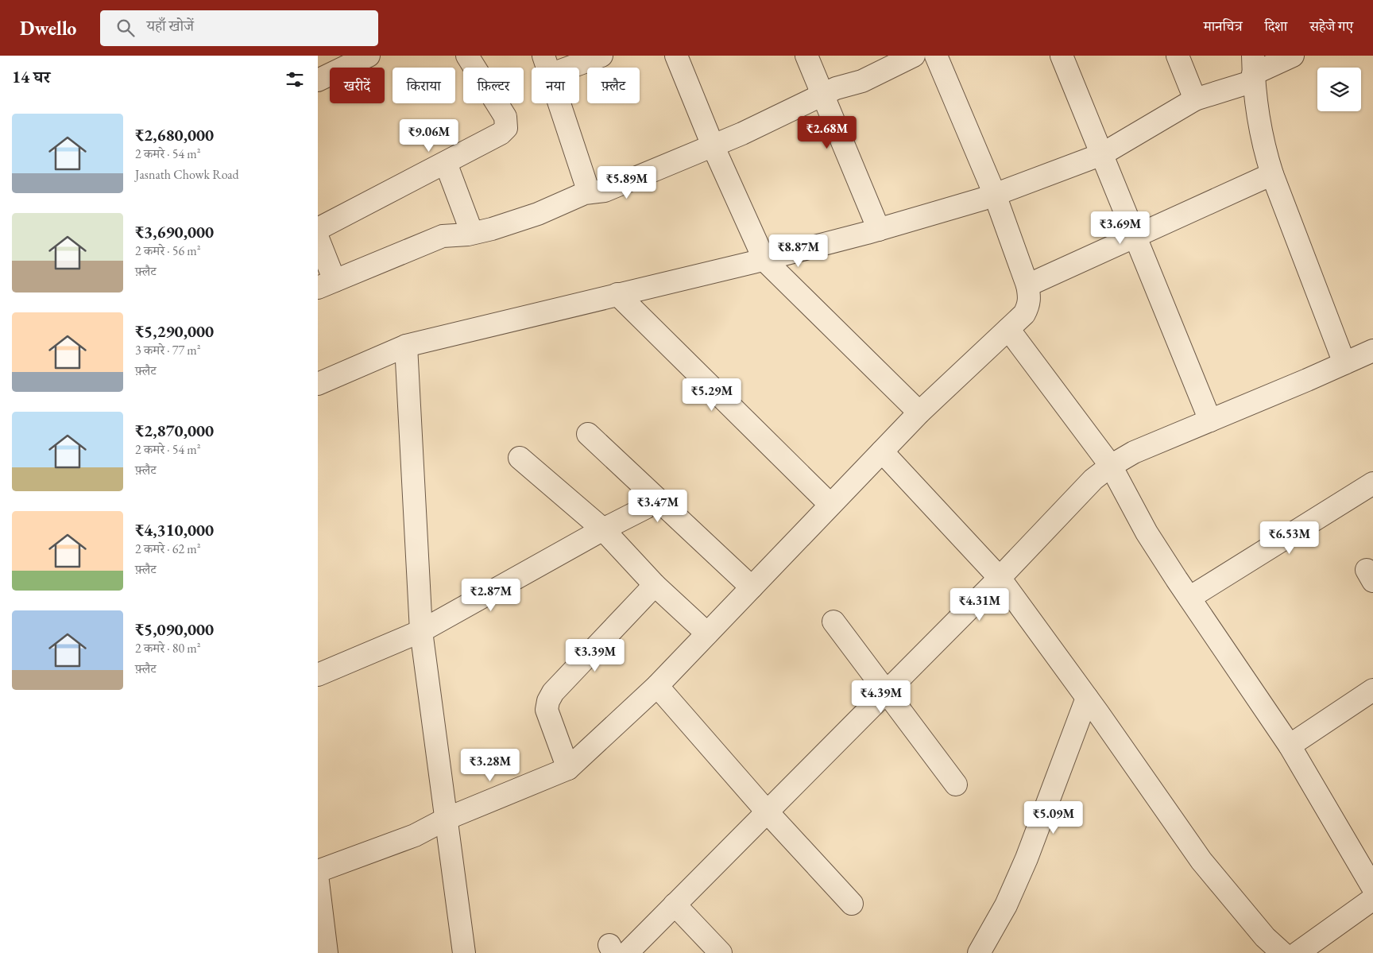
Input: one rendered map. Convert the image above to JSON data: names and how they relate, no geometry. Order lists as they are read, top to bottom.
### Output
{
  "page": {
    "header": "Dwello",
    "search": "यहाँ खोजें",
    "nav": ["मानचित्र", "दिशा", "सहेजे गए"],
    "heading": "14 घर",
    "chip": [
      "खरीदें",
      "किराया",
      "फ़िल्टर",
      "नया",
      "फ़्लैट"
    ],
    "list": [
      {
        "name": "₹2,680,000",
        "note": "2 कमरे · 54 m² · Jasnath Chowk Road"
      },
      {
        "name": "₹3,690,000",
        "note": "2 कमरे · 56 m² · फ़्लैट"
      },
      {
        "name": "₹5,290,000",
        "note": "3 कमरे · 77 m² · फ़्लैट"
      },
      {
        "name": "₹2,870,000",
        "note": "2 कमरे · 54 m² · फ़्लैट"
      },
      {
        "name": "₹4,310,000",
        "note": "2 कमरे · 62 m² · फ़्लैट"
      },
      {
        "name": "₹5,090,000",
        "note": "2 कमरे · 80 m² · फ़्लैट"
      }
    ],
    "price": [
      "₹2.68M",
      "₹9.06M",
      "₹5.89M",
      "₹3.69M",
      "₹8.87M",
      "₹5.29M",
      "₹3.47M",
      "₹6.53M",
      "₹2.87M",
      "₹4.31M",
      "₹3.39M",
      "₹4.39M",
      "₹3.28M",
      "₹5.09M"
    ]
  }
}
